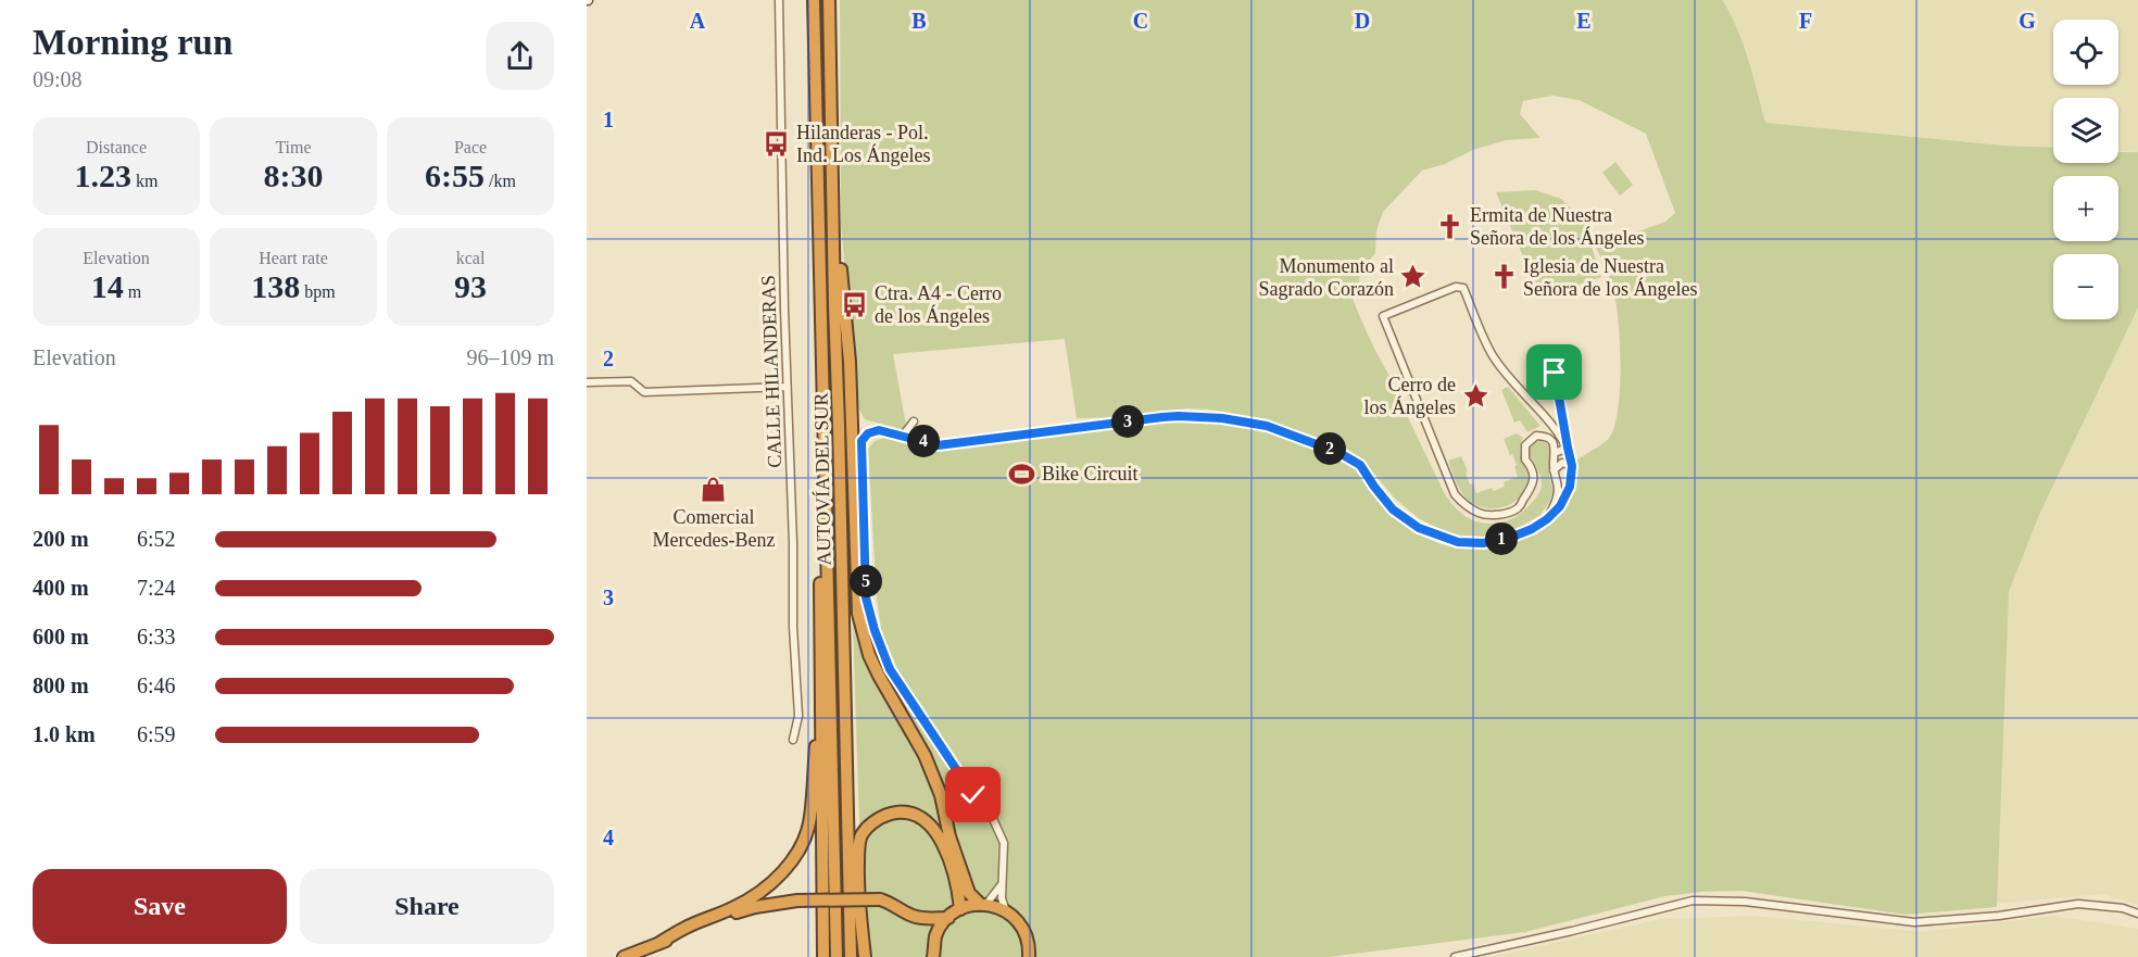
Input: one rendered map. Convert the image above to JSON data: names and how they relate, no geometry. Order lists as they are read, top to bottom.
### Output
{
  "streets": {
    "highway": ["AUTOVÍA DEL SUR"],
    "street": ["CALLE HILANDERAS"]
  },
  "places": {
    "bus stop": ["Hilanderas - Pol. Ind. Los Ángeles", "Ctra. A4 - Cerro de los Ángeles"],
    "church": ["Ermita de Nuestra Señora de los Ángeles", "Iglesia de Nuestra Señora de los Ángeles"],
    "place": ["Monumento al Sagrado Corazón", "Cerro de los Ángeles"],
    "sports": ["Bike Circuit"],
    "shop": ["Comercial Mercedes-Benz"]
  },
  "page": {
    "heading": ["Morning run", "09:08"],
    "map_buttons": ["+", "−"],
    "stats": [
      ["Distance", "1.23 km"],
      ["Time", "8:30"],
      ["Pace", "6:55 /km"],
      ["Elevation", "14 m"],
      ["Heart rate", "138 bpm"],
      ["kcal", "93"]
    ],
    "chart": ["Elevation", "96–109 m"],
    "pins": [
      "3",
      "4",
      "2",
      "1",
      "5"
    ],
    "list": [
      {
        "name": "200 m",
        "note": "6:52"
      },
      {
        "name": "400 m",
        "note": "7:24"
      },
      {
        "name": "600 m",
        "note": "6:33"
      },
      {
        "name": "800 m",
        "note": "6:46"
      },
      {
        "name": "1.0 km",
        "note": "6:59"
      }
    ],
    "buttons": ["Save", "Share"]
  },
  "grid": {
    "columns": [
      "A",
      "B",
      "C",
      "D",
      "E",
      "F",
      "G"
    ],
    "rows": [
      "1",
      "2",
      "3",
      "4"
    ]
  }
}
